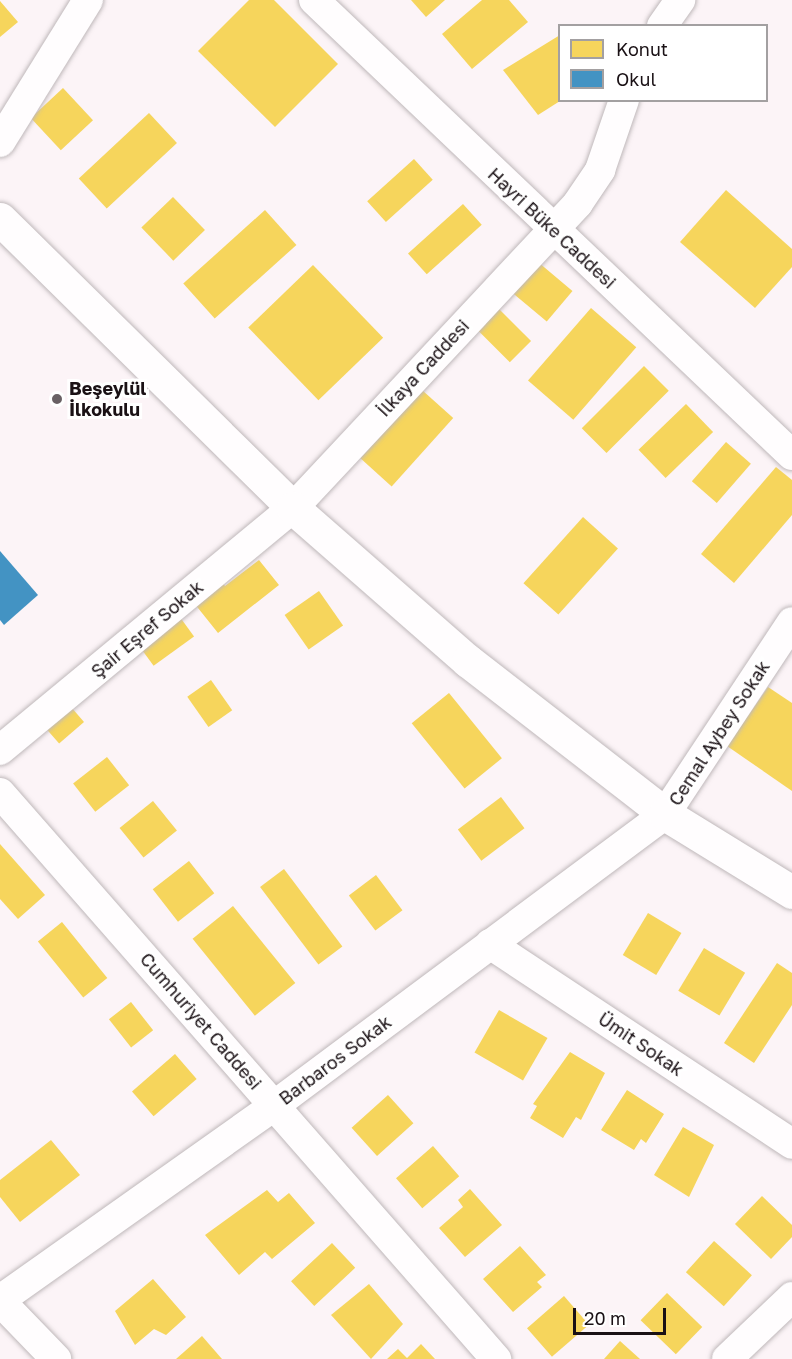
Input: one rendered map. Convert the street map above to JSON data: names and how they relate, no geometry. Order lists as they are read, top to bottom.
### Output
{
  "streets": {
    "street": [
      "Hayri Büke Caddesi",
      "İlkaya Caddesi",
      "Şair Eşref Sokak",
      "Cemal Aybey Sokak",
      "Cumhuriyet Caddesi",
      "Ümit Sokak",
      "Barbaros Sokak"
    ]
  },
  "crossings": [
    ["Hayri Büke Caddesi", "İlkaya Caddesi"],
    ["İlkaya Caddesi", "Şair Eşref Sokak"],
    ["Cemal Aybey Sokak", "Barbaros Sokak"],
    ["Cumhuriyet Caddesi", "Barbaros Sokak"],
    ["Ümit Sokak", "Barbaros Sokak"]
  ],
  "places": ["Beşeylül İlkokulu"],
  "legend": ["Konut", "Okul"],
  "scale_bar": "20 m"
}
